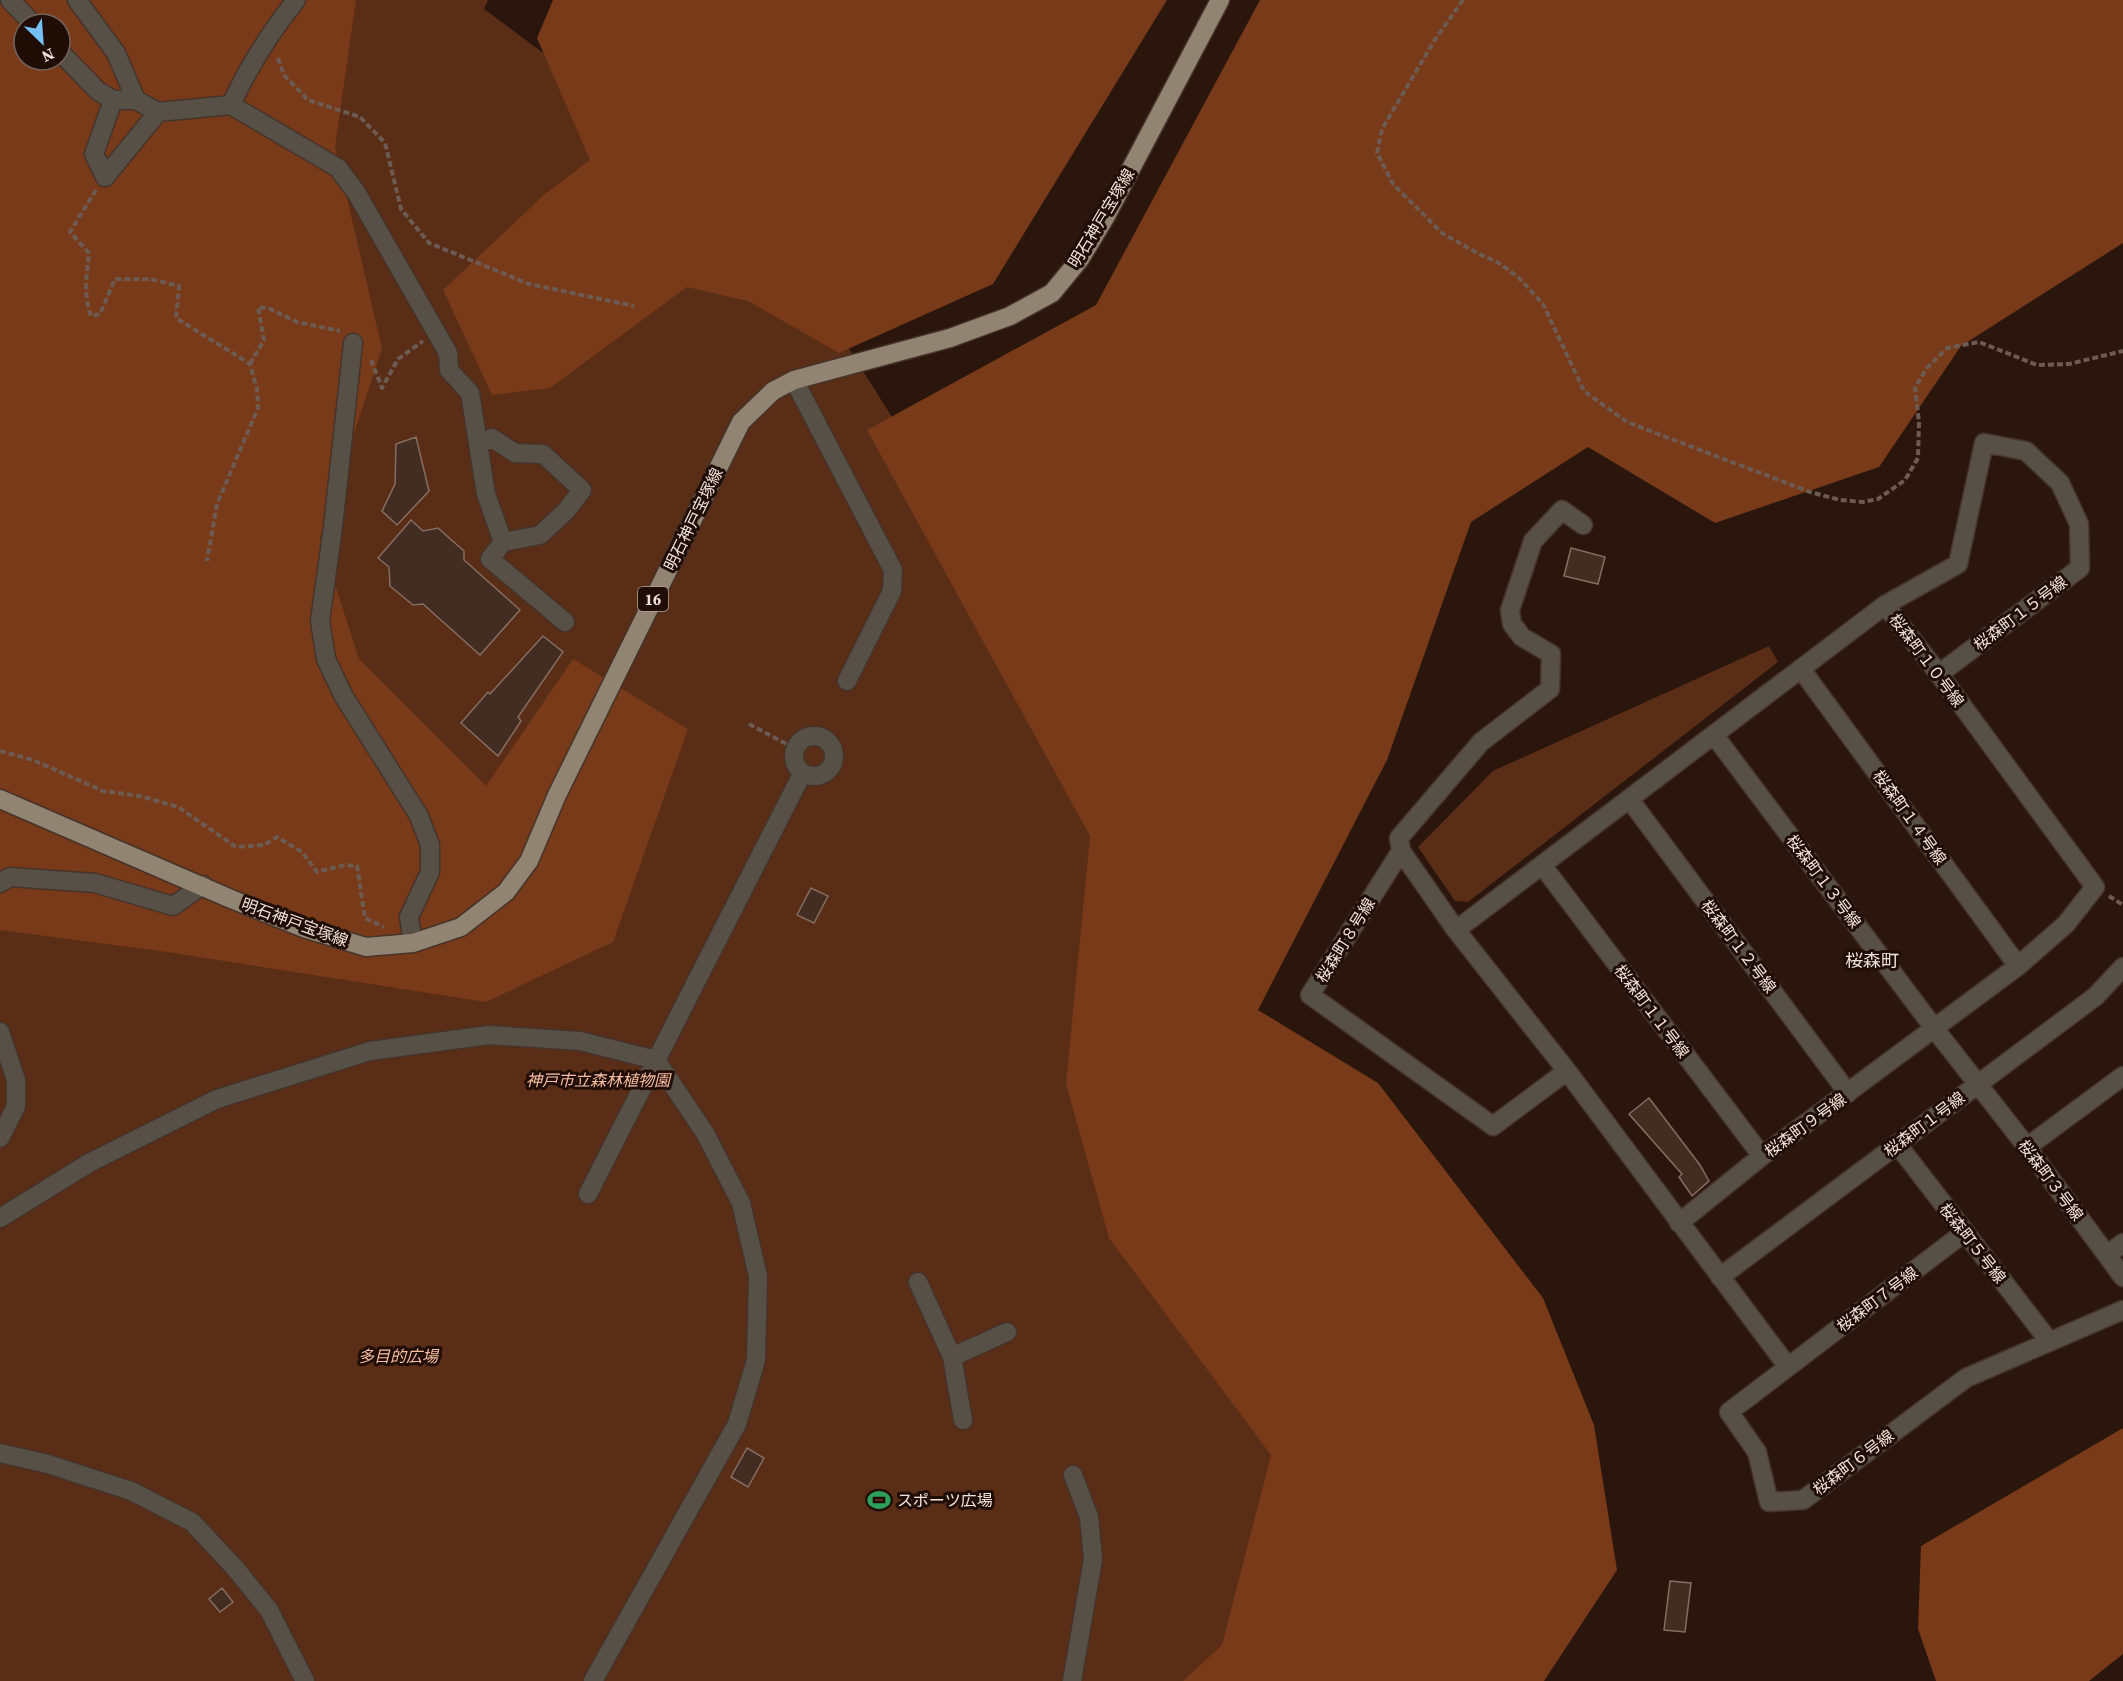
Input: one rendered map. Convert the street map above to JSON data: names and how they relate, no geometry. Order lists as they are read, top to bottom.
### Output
{
  "streets": {
    "main road": ["明石神戸宝塚線", "16"],
    "street": [
      "桜森町１５号線",
      "桜森町１０号線",
      "桜森町１４号線",
      "桜森町１３号線",
      "桜森町８号線",
      "桜森町１２号線",
      "桜森町１１号線",
      "桜森町１号線",
      "桜森町９号線",
      "桜森町３号線",
      "桜森町５号線",
      "桜森町７号線",
      "桜森町６号線"
    ]
  },
  "crossings": [
    ["桜森町１５号線", "桜森町１０号線"],
    ["桜森町１０号線", "桜森町１４号線"],
    ["桜森町１０号線", "桜森町１３号線"],
    ["桜森町１０号線", "桜森町１２号線"],
    ["桜森町１０号線", "桜森町１１号線"],
    ["桜森町１０号線", "桜森町９号線"],
    ["桜森町１３号線", "桜森町１号線"],
    ["桜森町１３号線", "桜森町９号線"],
    ["桜森町１３号線", "桜森町３号線"],
    ["桜森町１２号線", "桜森町９号線"],
    ["桜森町１１号線", "桜森町９号線"],
    ["桜森町１号線", "桜森町３号線"],
    ["桜森町１号線", "桜森町５号線"],
    ["桜森町５号線", "桜森町７号線"],
    ["桜森町５号線", "桜森町６号線"],
    ["桜森町７号線", "桜森町６号線"]
  ],
  "districts": ["桜森町"],
  "parks": ["神戸市立森林植物園", "多目的広場"],
  "places": {
    "sports": ["スポーツ広場"]
  },
  "north": "bottom right"
}
